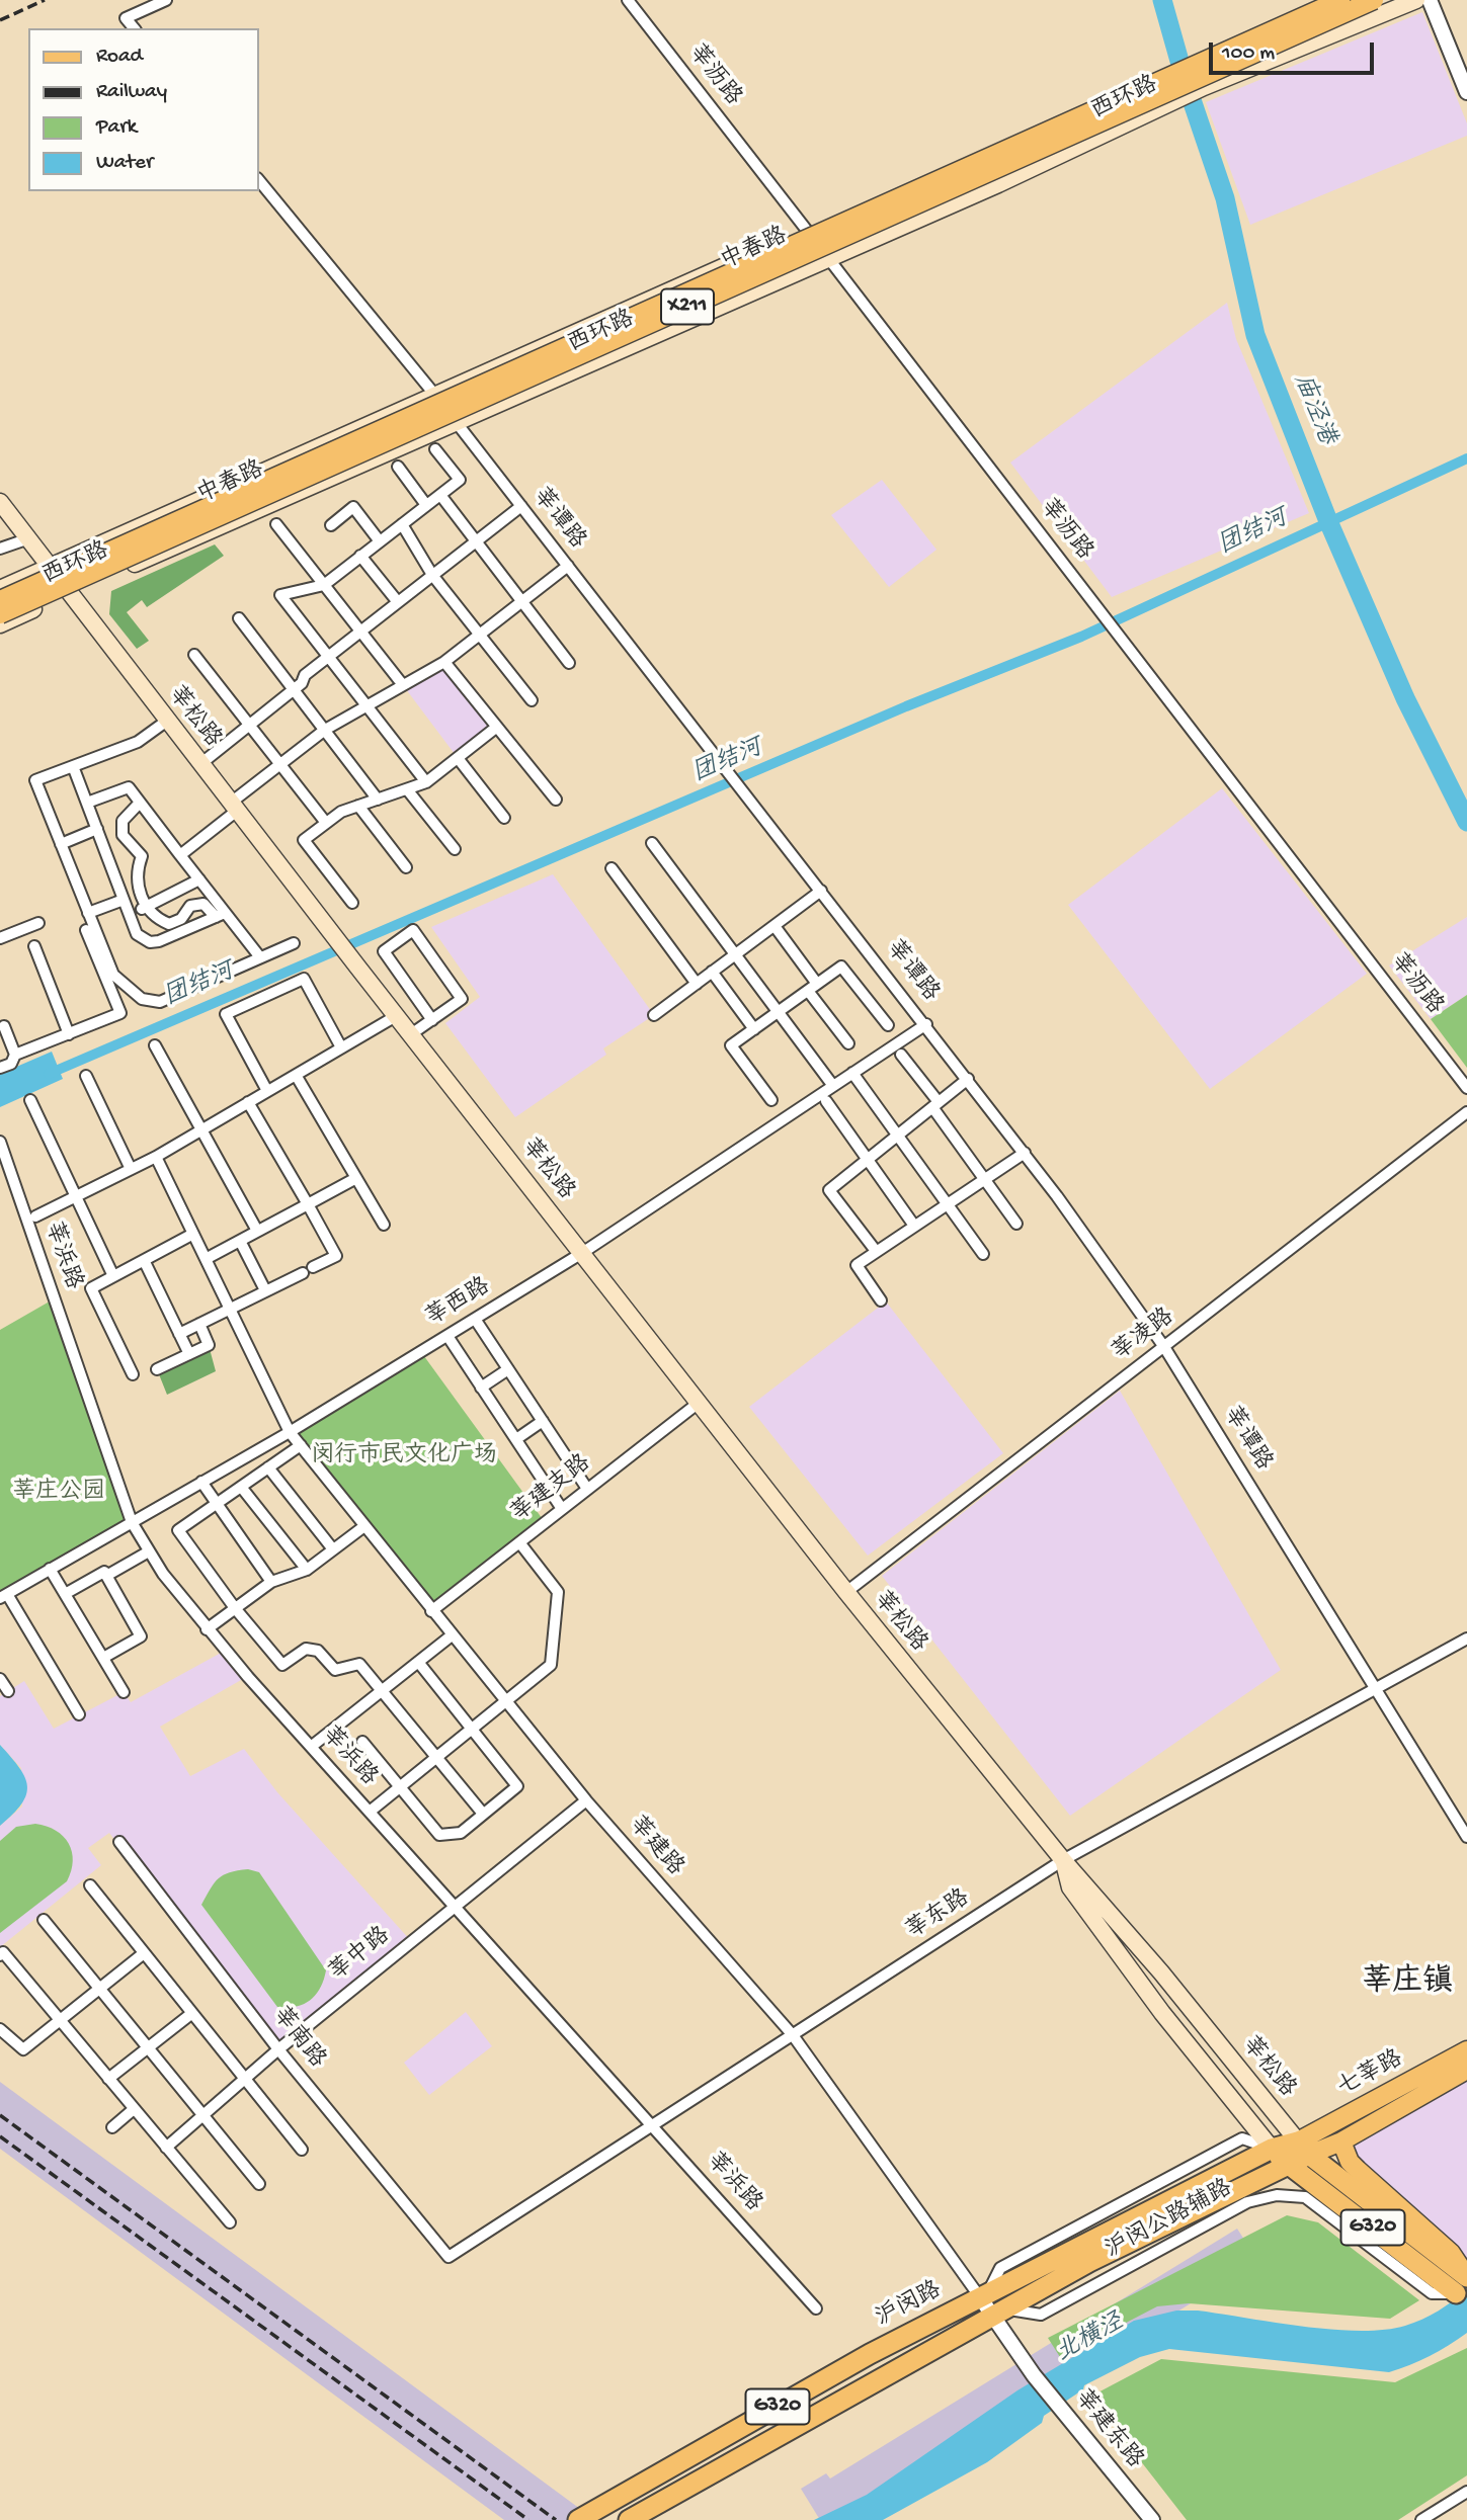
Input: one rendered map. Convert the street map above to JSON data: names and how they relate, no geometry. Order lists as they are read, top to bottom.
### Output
{
  "streets": {
    "highway": ["G320", "沪闵路"],
    "main road": [
      "西环路",
      "中春路",
      "X211",
      "莘松路",
      "七莘路"
    ],
    "street": [
      "莘沥路",
      "莘谭路",
      "莘浜路",
      "莘西路",
      "莘凌路",
      "莘建支路",
      "莘建路",
      "莘东路",
      "莘中路",
      "莘南路",
      "沪闵公路辅路",
      "莘建东路"
    ]
  },
  "crossings": [
    ["莘沥路", "西环路"],
    ["西环路", "莘谭路"],
    ["西环路", "莘松路"],
    ["莘谭路", "莘西路"],
    ["莘谭路", "莘凌路"],
    ["莘谭路", "莘东路"],
    ["莘松路", "莘西路"],
    ["莘松路", "莘凌路"],
    ["莘松路", "莘建支路"],
    ["莘松路", "莘东路"],
    ["莘松路", "七莘路"],
    ["莘松路", "G320"],
    ["莘松路", "沪闵路"],
    ["莘浜路", "莘西路"],
    ["莘浜路", "莘东路"],
    ["莘浜路", "莘中路"],
    ["莘西路", "莘建路"],
    ["莘建支路", "莘建路"],
    ["莘建路", "莘东路"],
    ["莘建路", "莘中路"],
    ["莘建路", "沪闵路"],
    ["莘建路", "莘建东路"],
    ["莘东路", "莘南路"],
    ["莘中路", "莘南路"],
    ["七莘路", "G320"],
    ["七莘路", "沪闵路"],
    ["沪闵公路辅路", "G320"],
    ["沪闵公路辅路", "莘建东路"],
    ["G320", "沪闵路"],
    ["G320", "莘建东路"],
    ["沪闵路", "莘建东路"]
  ],
  "districts": ["莘庄镇"],
  "water": ["庙泾港", "团结河", "北横泾"],
  "parks": ["闵行市民文化广场", "莘庄公园"],
  "legend": [
    "Road",
    "Railway",
    "Park",
    "Water"
  ],
  "scale_bar": "100 m"
}
